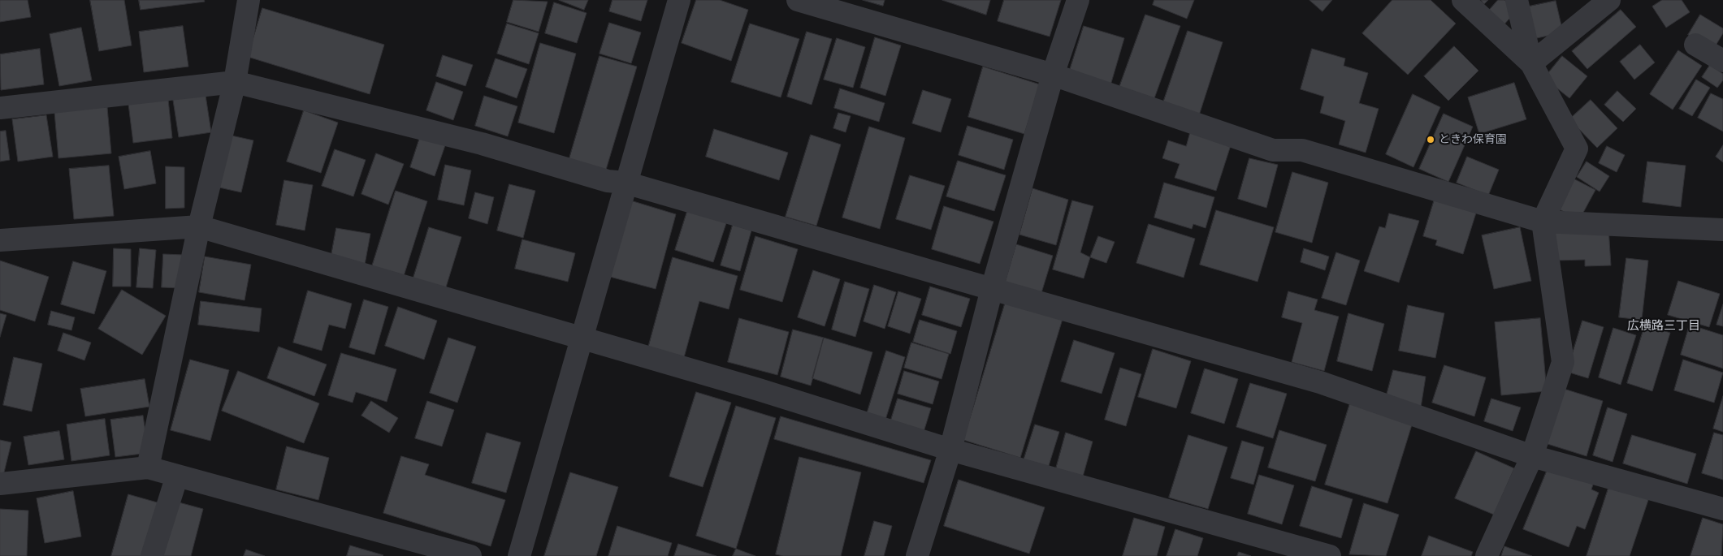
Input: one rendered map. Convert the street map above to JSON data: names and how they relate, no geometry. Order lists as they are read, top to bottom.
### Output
{
  "districts": ["広横路三丁目"],
  "places": ["ときわ保育園"]
}
